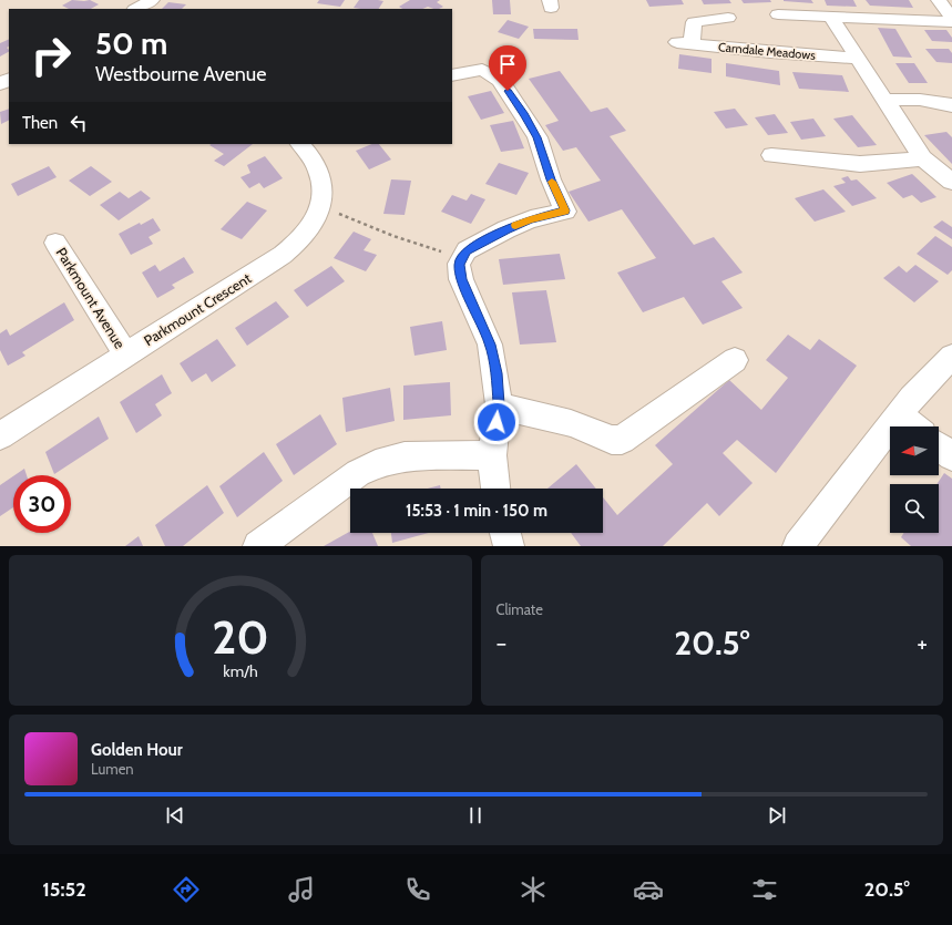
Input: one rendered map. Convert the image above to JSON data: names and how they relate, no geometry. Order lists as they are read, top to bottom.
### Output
{
  "streets": {
    "street": ["Carndale Meadows", "Parkmount Avenue", "Parkmount Crescent"]
  },
  "crossings": [
    ["Parkmount Avenue", "Parkmount Crescent"]
  ],
  "north": "left",
  "page": {
    "turn": ["50 m", "Westbourne Avenue"],
    "then": "Then",
    "limit": "30",
    "trip": "15:53 · 1 min · 150 m",
    "tile": "Climate",
    "heat": ["−", "20.5°", "+"],
    "song": ["Golden Hour", "Lumen"],
    "tabs": ["15:52", "20.5°"],
    "gauge": ["20", "km/h"]
  }
}
